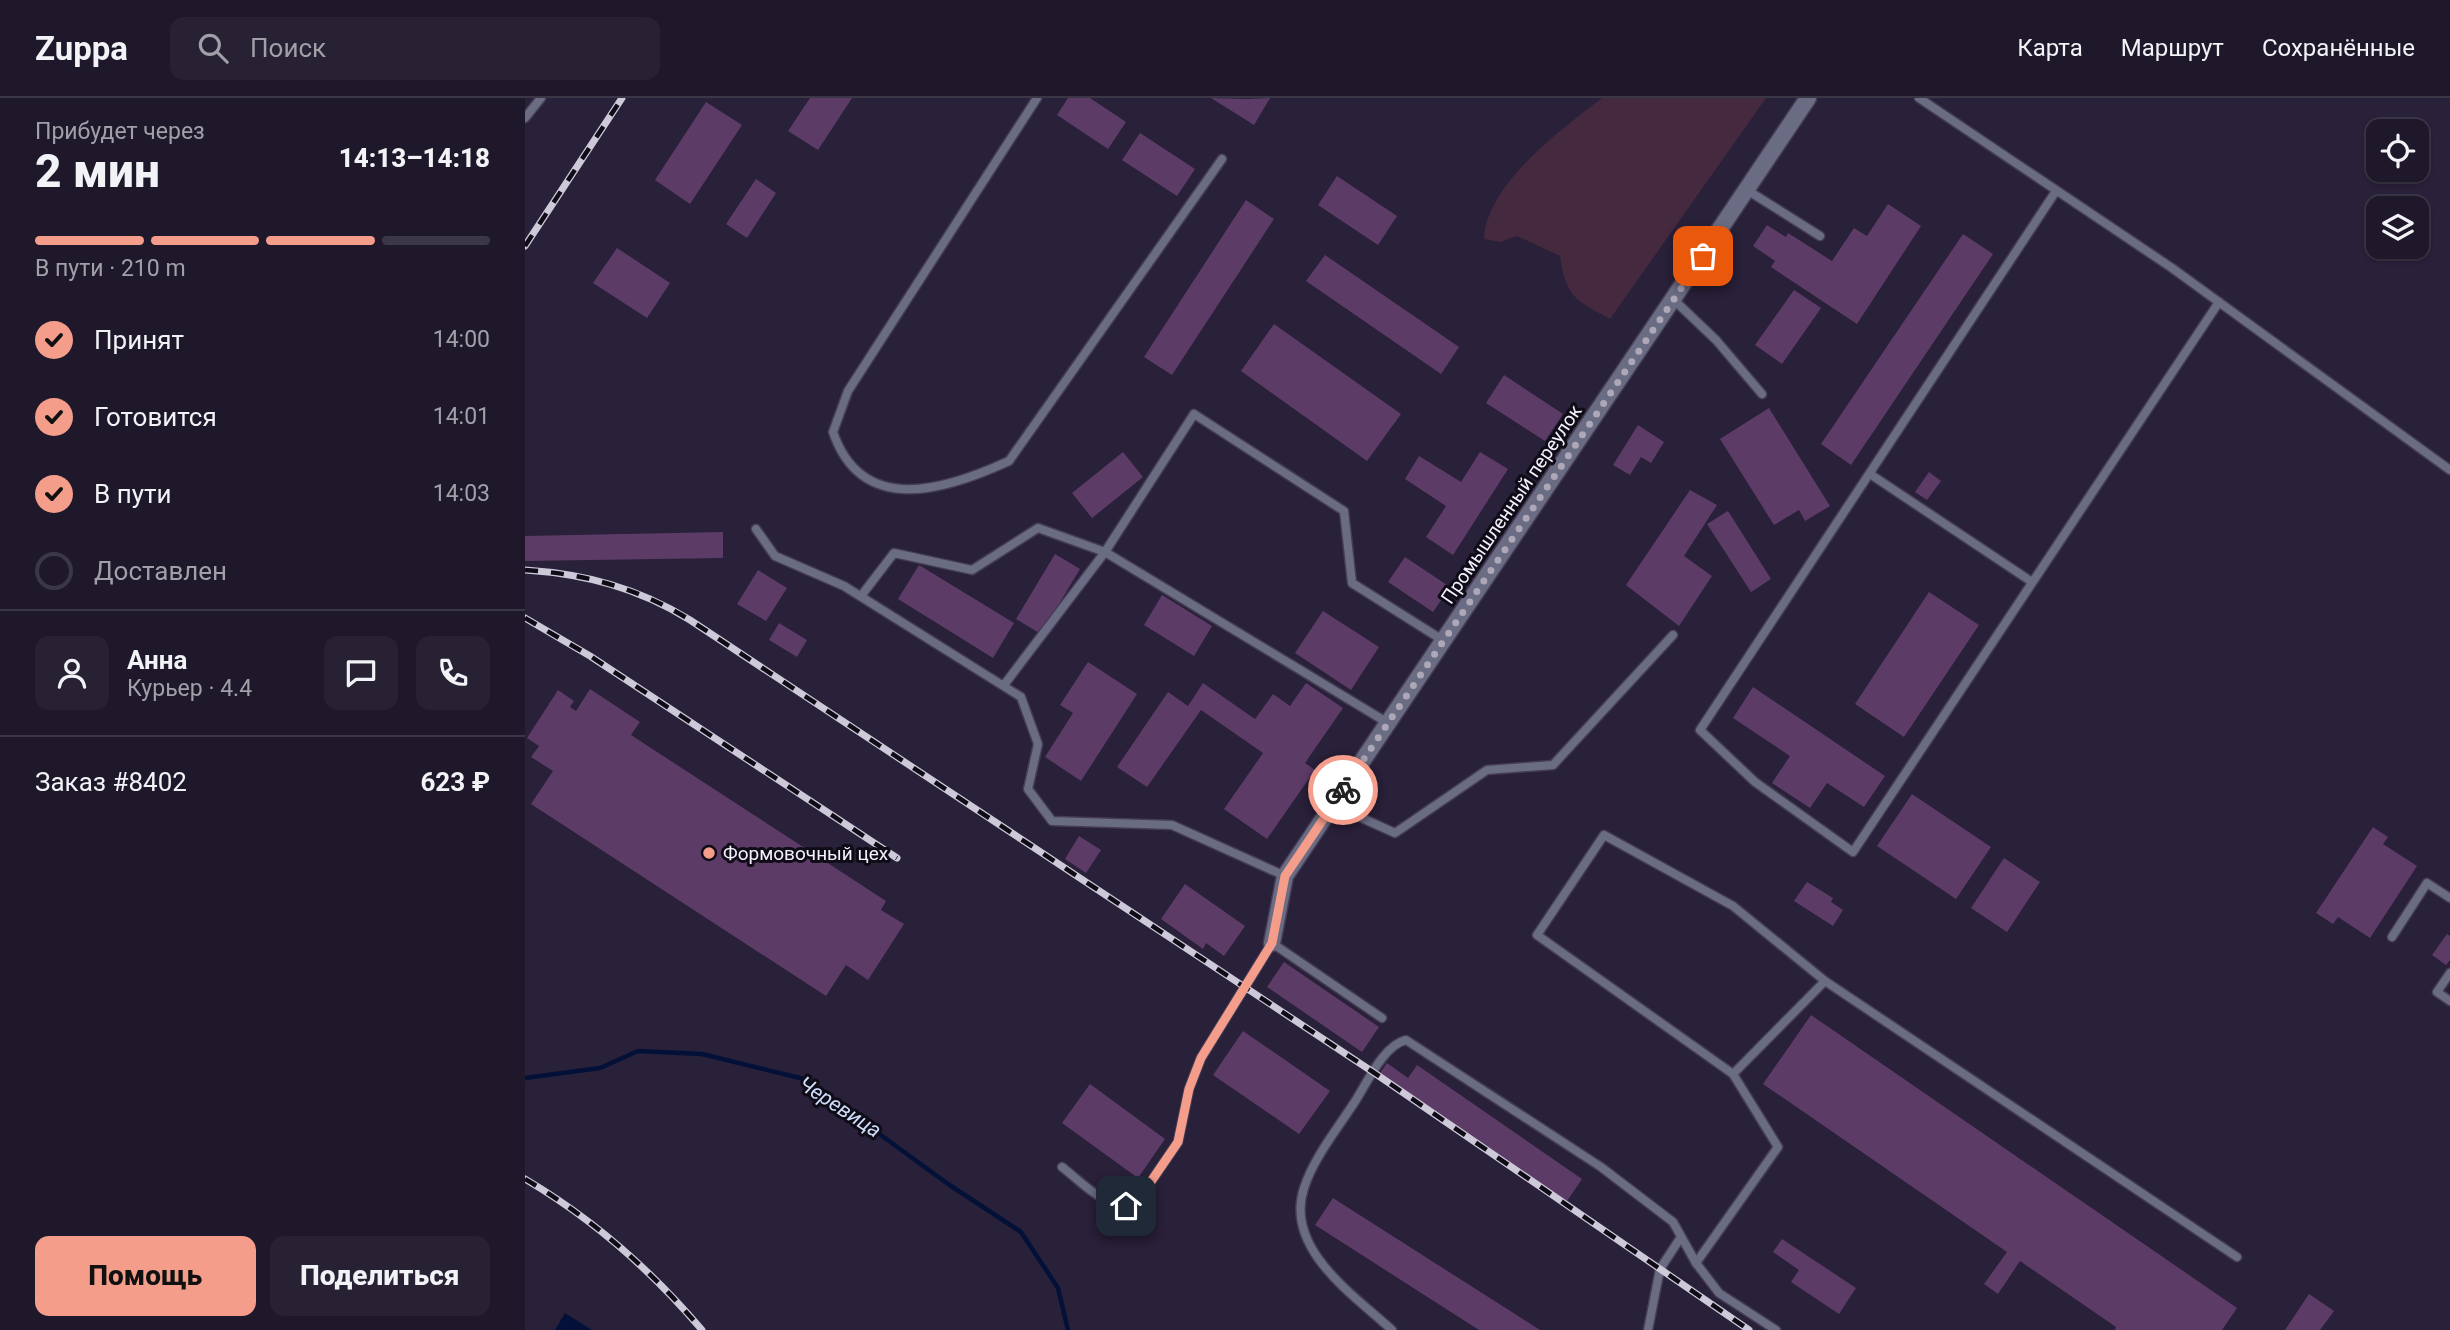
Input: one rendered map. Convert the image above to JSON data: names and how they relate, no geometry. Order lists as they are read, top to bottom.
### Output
{
  "streets": {
    "street": ["Промышленный переулок"]
  },
  "water": ["Черевица"],
  "places": ["Формовочный цех"],
  "page": {
    "header": "Zuppa",
    "search": "Поиск",
    "nav": ["Карта", "Маршрут", "Сохранённые"],
    "heading": ["2 мин", "Прибудет через", "14:13–14:18"],
    "panel": [
      "Анна",
      "Курьер · 4.4",
      "Заказ #8402",
      "623 ₽"
    ],
    "bar": "В пути · 210 m",
    "list": [
      ["Принят", "14:00"],
      ["Готовится", "14:01"],
      ["В пути", "14:03"],
      "Доставлен"
    ],
    "buttons": ["Помощь", "Поделиться"]
  }
}
